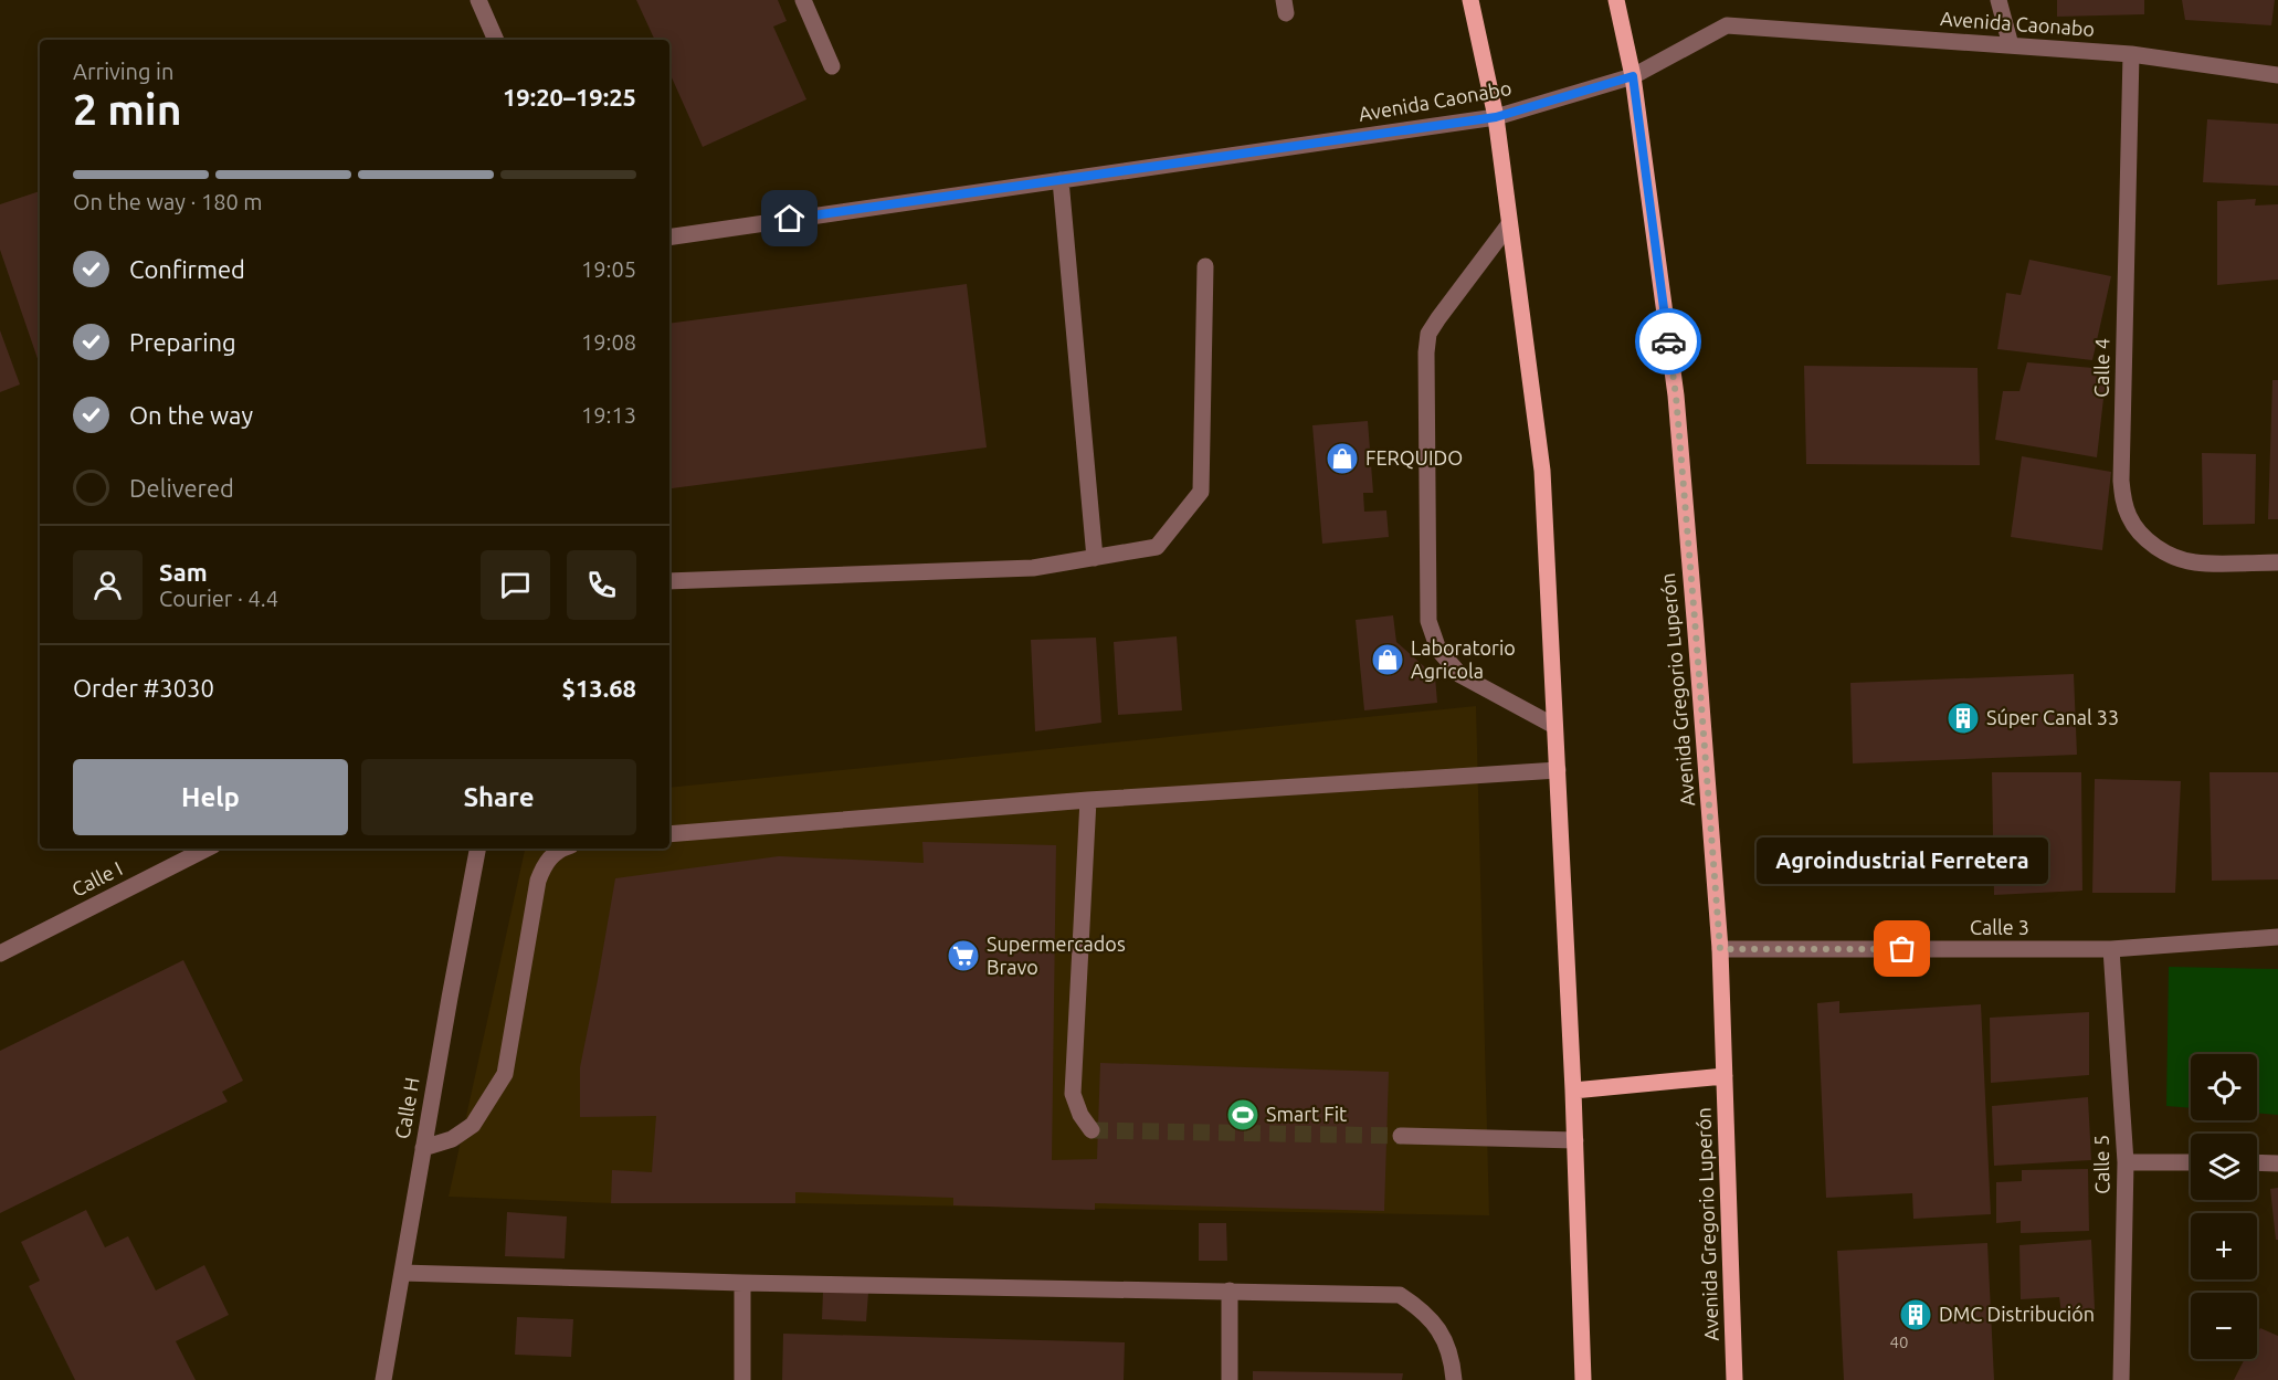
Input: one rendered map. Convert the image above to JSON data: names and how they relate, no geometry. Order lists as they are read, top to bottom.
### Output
{
  "streets": {
    "main road": ["Avenida Gregorio Luperón"],
    "street": [
      "Avenida Caonabo",
      "Calle 4",
      "Calle I",
      "Calle 3",
      "Calle H",
      "Calle 5"
    ]
  },
  "crossings": [
    ["Avenida Caonabo", "Calle 4"],
    ["Avenida Caonabo", "Avenida Gregorio Luperón"],
    ["Avenida Gregorio Luperón", "Calle 3"],
    ["Calle 3", "Calle 5"]
  ],
  "places": {
    "shop": ["FERQUIDO", "Laboratorio Agricola"],
    "building": ["Súper Canal 33", "DMC Distribución"],
    "other": ["Agroindustrial Ferretera"],
    "supermarket": ["Supermercados Bravo"],
    "sports": ["Smart Fit"]
  },
  "house_numbers": ["40"],
  "page": {
    "heading": ["2 min", "Arriving in", "19:20–19:25"],
    "panel": [
      "Sam",
      "Courier · 4.4",
      "Order #3030",
      "$13.68"
    ],
    "bar": "On the way · 180 m",
    "list": [
      ["Confirmed", "19:05"],
      ["Preparing", "19:08"],
      ["On the way", "19:13"],
      "Delivered"
    ],
    "buttons": ["Help", "Share"],
    "bubble": "Agroindustrial Ferretera",
    "map_buttons": ["+", "−"]
  }
}
